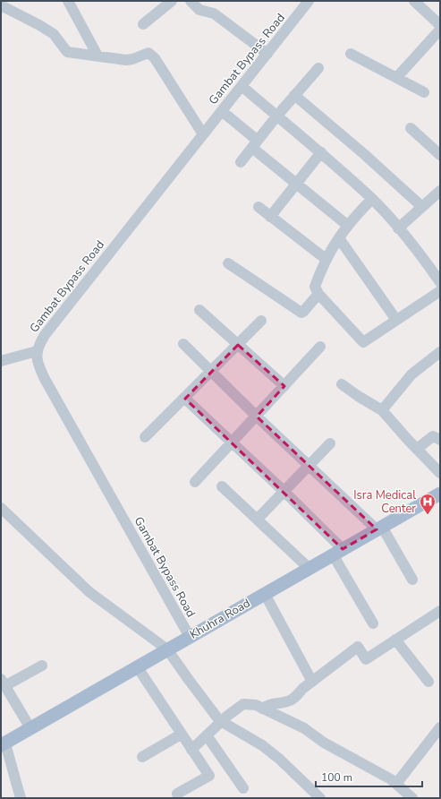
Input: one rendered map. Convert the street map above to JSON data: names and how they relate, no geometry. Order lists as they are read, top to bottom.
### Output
{
  "streets": {
    "main road": ["Khuhra Road"],
    "street": ["Gambat Bypass Road"]
  },
  "crossings": [
    ["Gambat Bypass Road", "Khuhra Road"]
  ],
  "places": {
    "hospital": ["Isra Medical Center"]
  },
  "scale_bar": "100 m"
}
